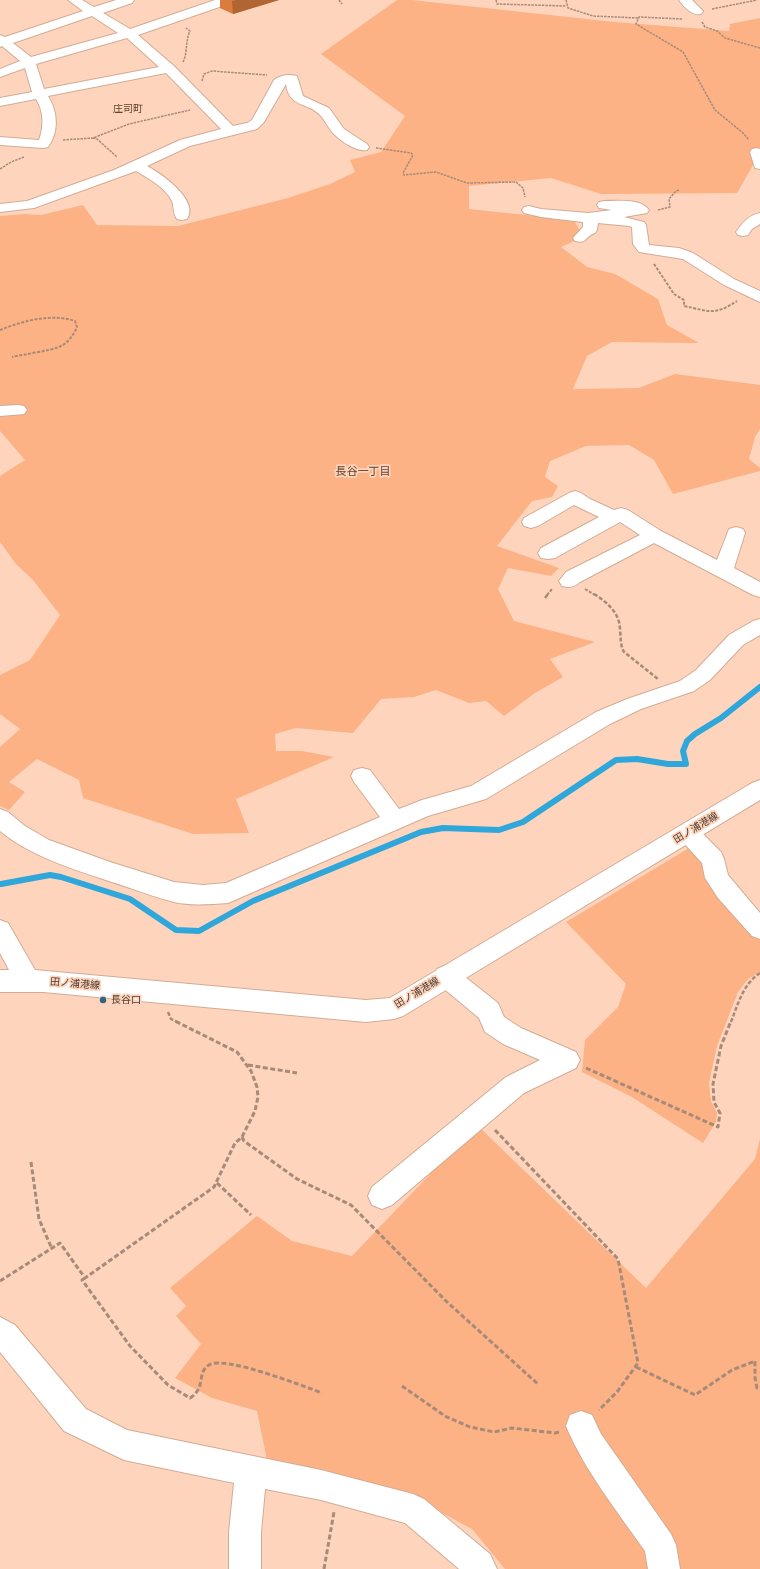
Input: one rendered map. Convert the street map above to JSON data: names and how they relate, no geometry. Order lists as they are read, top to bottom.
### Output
{
  "streets": {
    "street": ["田ノ浦港線"]
  },
  "districts": ["庄司町", "長谷一丁目"],
  "places": ["長谷口"]
}
